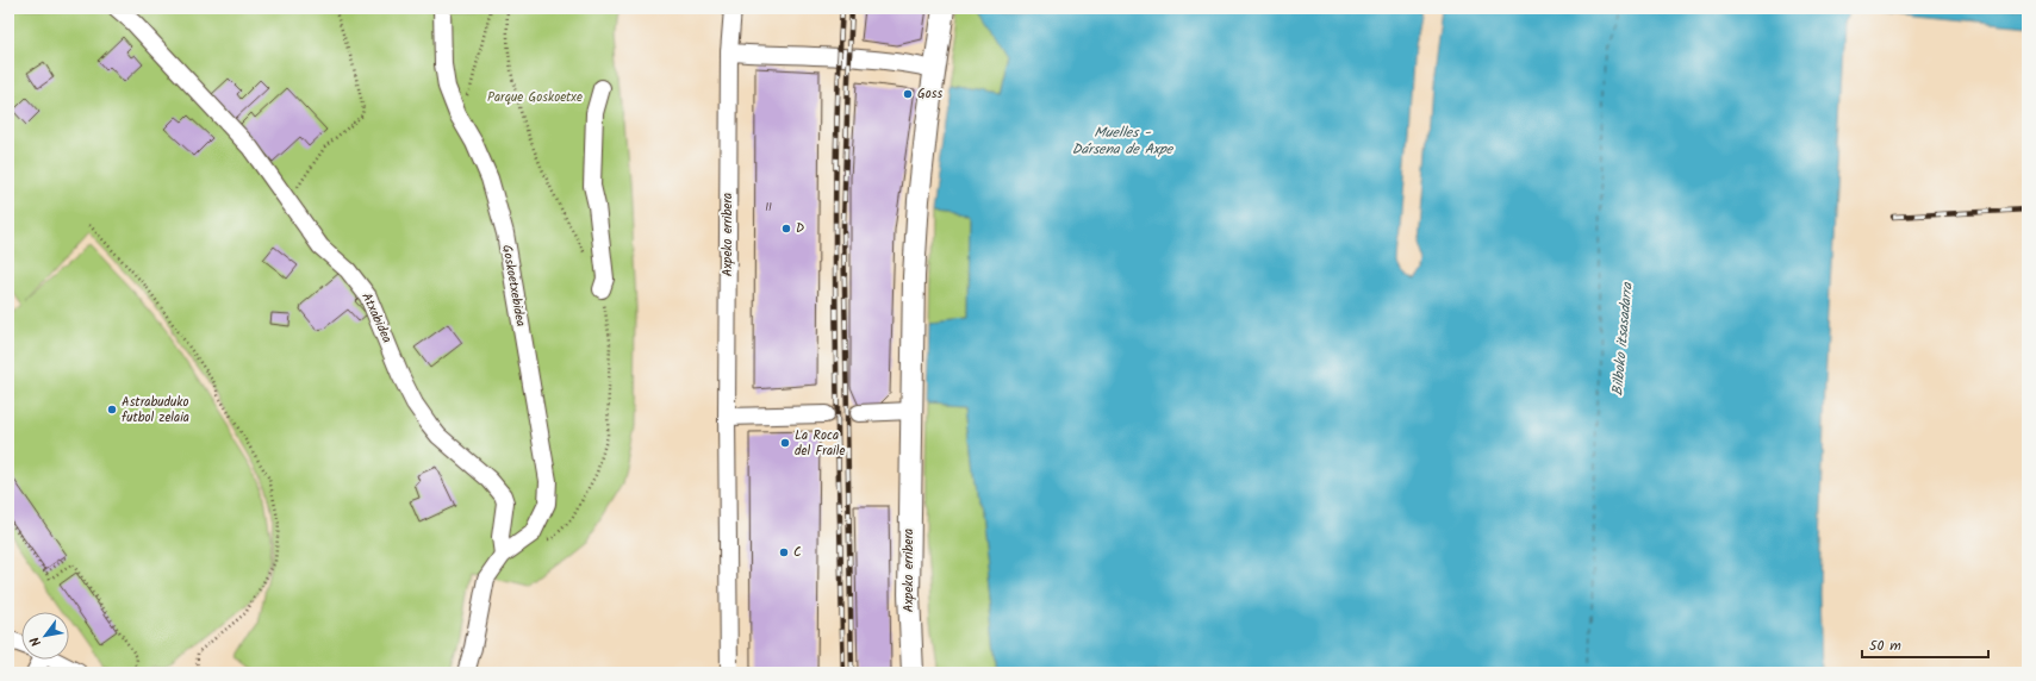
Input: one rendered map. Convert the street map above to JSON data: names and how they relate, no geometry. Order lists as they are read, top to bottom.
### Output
{
  "streets": {
    "main road": ["Axpeko erribera"],
    "street": ["Goskoetxebidea", "Atxabidea"]
  },
  "crossings": [
    ["Goskoetxebidea", "Atxabidea"]
  ],
  "water": ["Muelles - Dársena de Axpe", "Bilboko itsasadarra"],
  "parks": ["Parque Goskoetxe"],
  "places": [
    "Goss",
    "D",
    "Astrabuduko futbol zelaia",
    "La Roca del Fraile",
    "C"
  ],
  "house_numbers": ["11"],
  "scale_bar": "50 m",
  "north": "bottom left"
}
